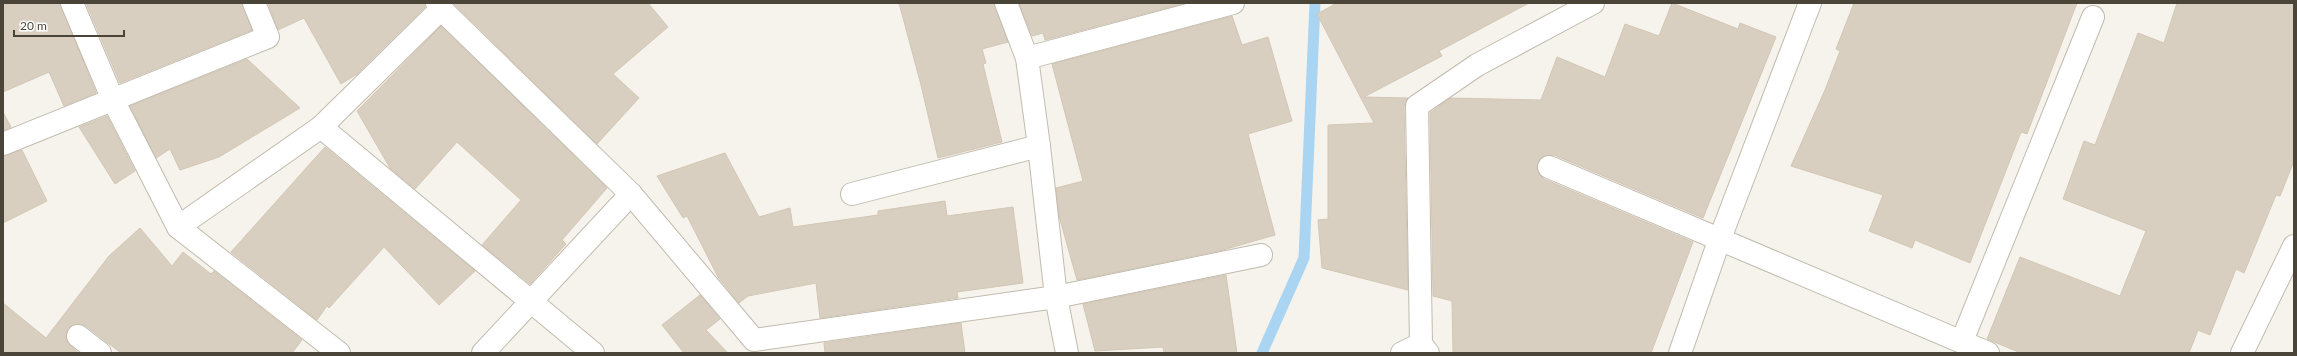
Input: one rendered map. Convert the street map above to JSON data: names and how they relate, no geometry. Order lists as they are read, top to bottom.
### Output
{
  "scale_bar": "20 m"
}
